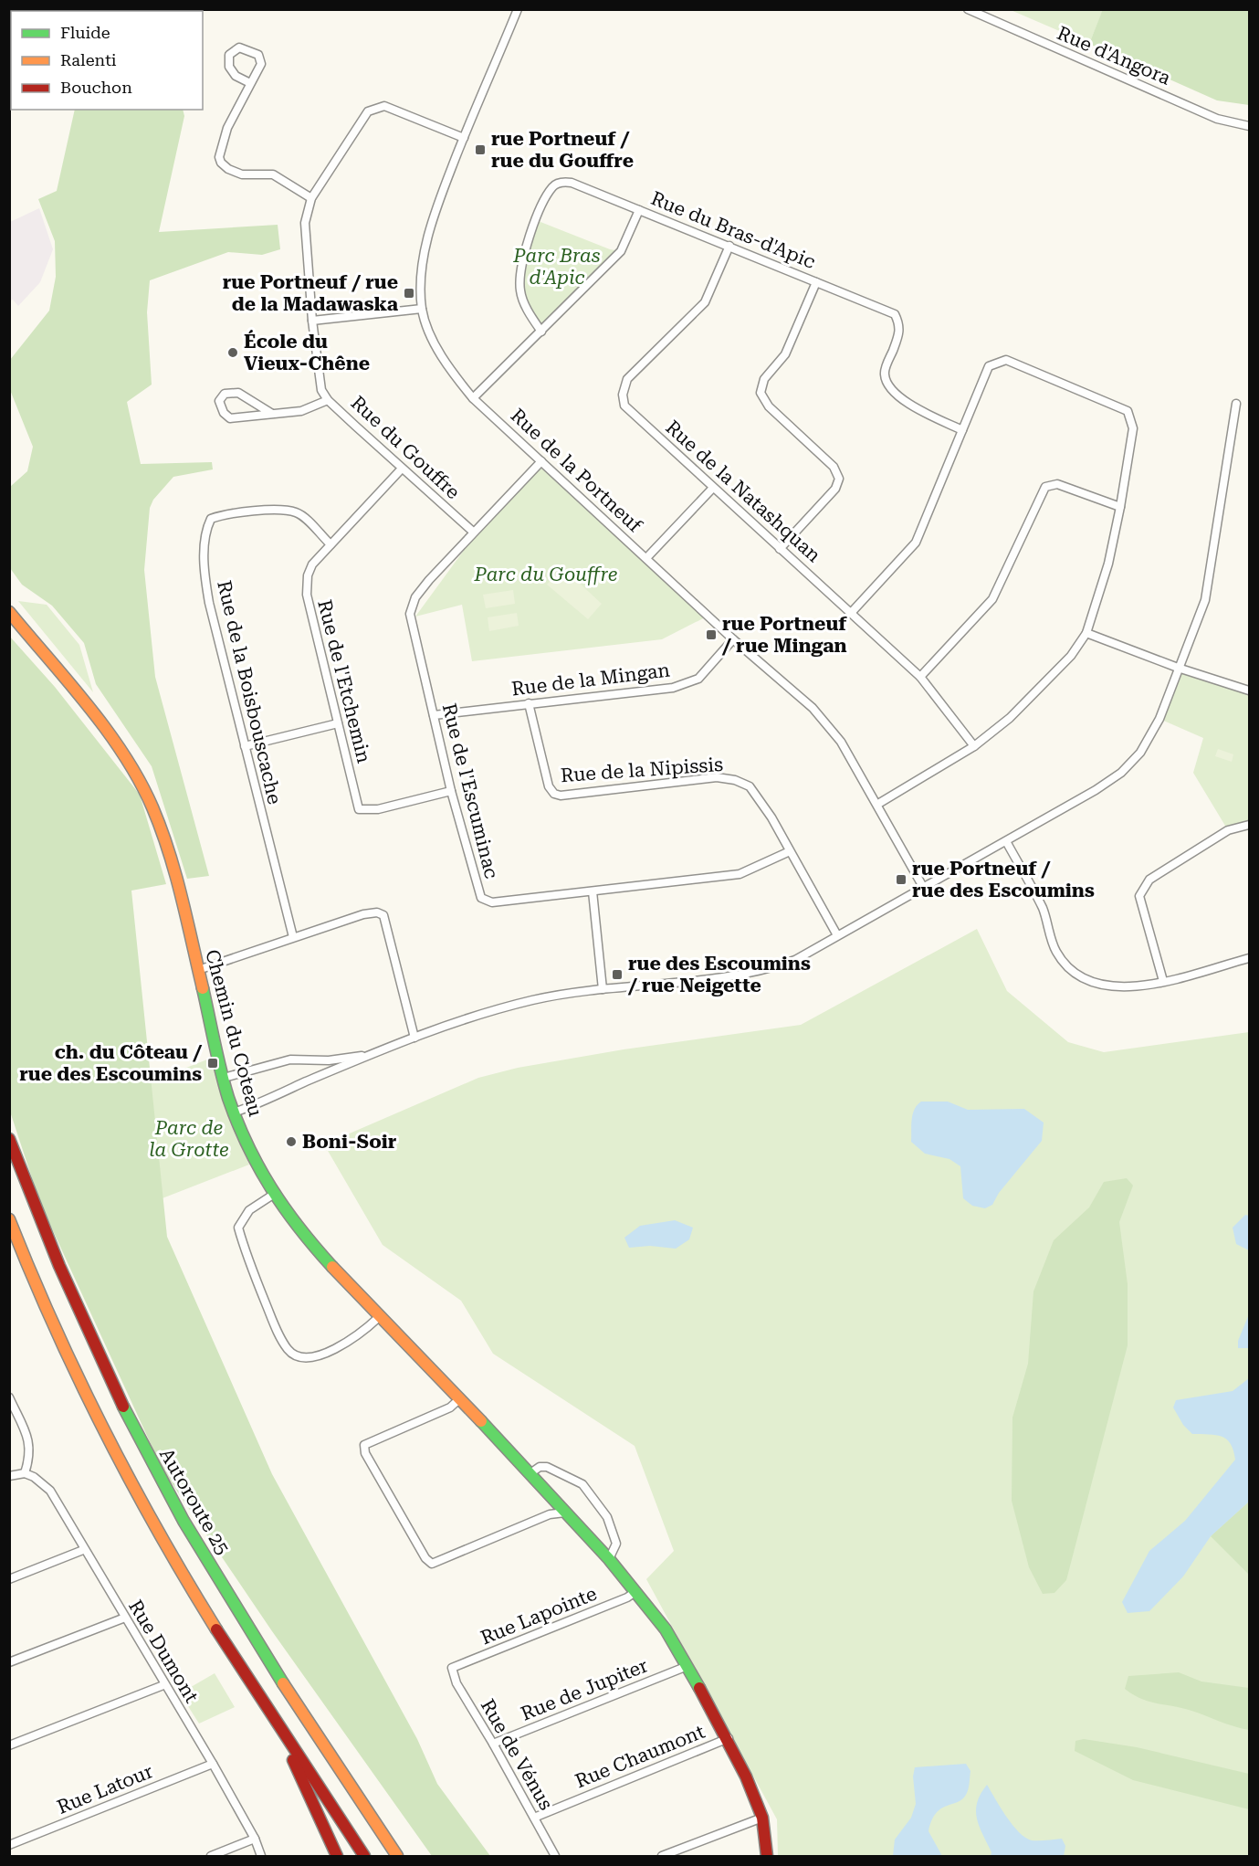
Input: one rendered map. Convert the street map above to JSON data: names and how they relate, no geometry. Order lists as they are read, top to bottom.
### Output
{
  "streets": {
    "main road": ["Chemin du Coteau", "Autoroute 25"],
    "street": [
      "Rue d'Angora",
      "Rue du Bras-d'Apic",
      "Rue du Gouffre",
      "Rue de la Portneuf",
      "Rue de la Natashquan",
      "Rue de la Mingan",
      "Rue de l'Etchemin",
      "Rue de la Boisbouscache",
      "Rue de la Nipissis",
      "Rue de l'Escuminac",
      "Rue Lapointe",
      "Rue Dumont",
      "Rue de Jupiter",
      "Rue de Vénus",
      "Rue Chaumont",
      "Rue Latour"
    ]
  },
  "crossings": [
    ["Rue du Bras-d'Apic", "Rue de la Natashquan"],
    ["Rue du Gouffre", "Rue de la Portneuf"],
    ["Rue du Gouffre", "Rue de l'Etchemin"],
    ["Rue du Gouffre", "Rue de l'Escuminac"],
    ["Rue de la Portneuf", "Rue de la Mingan"],
    ["Rue de la Portneuf", "Rue de l'Escuminac"],
    ["Rue de la Mingan", "Rue de la Nipissis"],
    ["Rue de la Mingan", "Rue de l'Escuminac"],
    ["Rue de l'Etchemin", "Rue de la Boisbouscache"],
    ["Rue de l'Etchemin", "Rue de l'Escuminac"],
    ["Rue de la Nipissis", "Rue de l'Escuminac"],
    ["Chemin du Coteau", "Rue Lapointe"],
    ["Chemin du Coteau", "Rue de Jupiter"],
    ["Chemin du Coteau", "Rue Chaumont"],
    ["Rue Lapointe", "Rue de Vénus"],
    ["Rue Dumont", "Rue Latour"],
    ["Rue de Jupiter", "Rue de Vénus"],
    ["Rue de Vénus", "Rue Chaumont"]
  ],
  "parks": ["Parc Bras d'Apic", "Parc du Gouffre", "Parc de la Grotte"],
  "places": {
    "transit": [
      "rue Portneuf / rue du Gouffre",
      "rue Portneuf / rue de la Madawaska",
      "rue Portneuf / rue Mingan",
      "rue Portneuf / rue des Escoumins",
      "rue des Escoumins / rue Neigette",
      "ch. du Côteau / rue des Escoumins"
    ],
    "other": ["École du Vieux-Chêne", "Boni-Soir"]
  },
  "legend": ["Fluide", "Ralenti", "Bouchon"]
}
